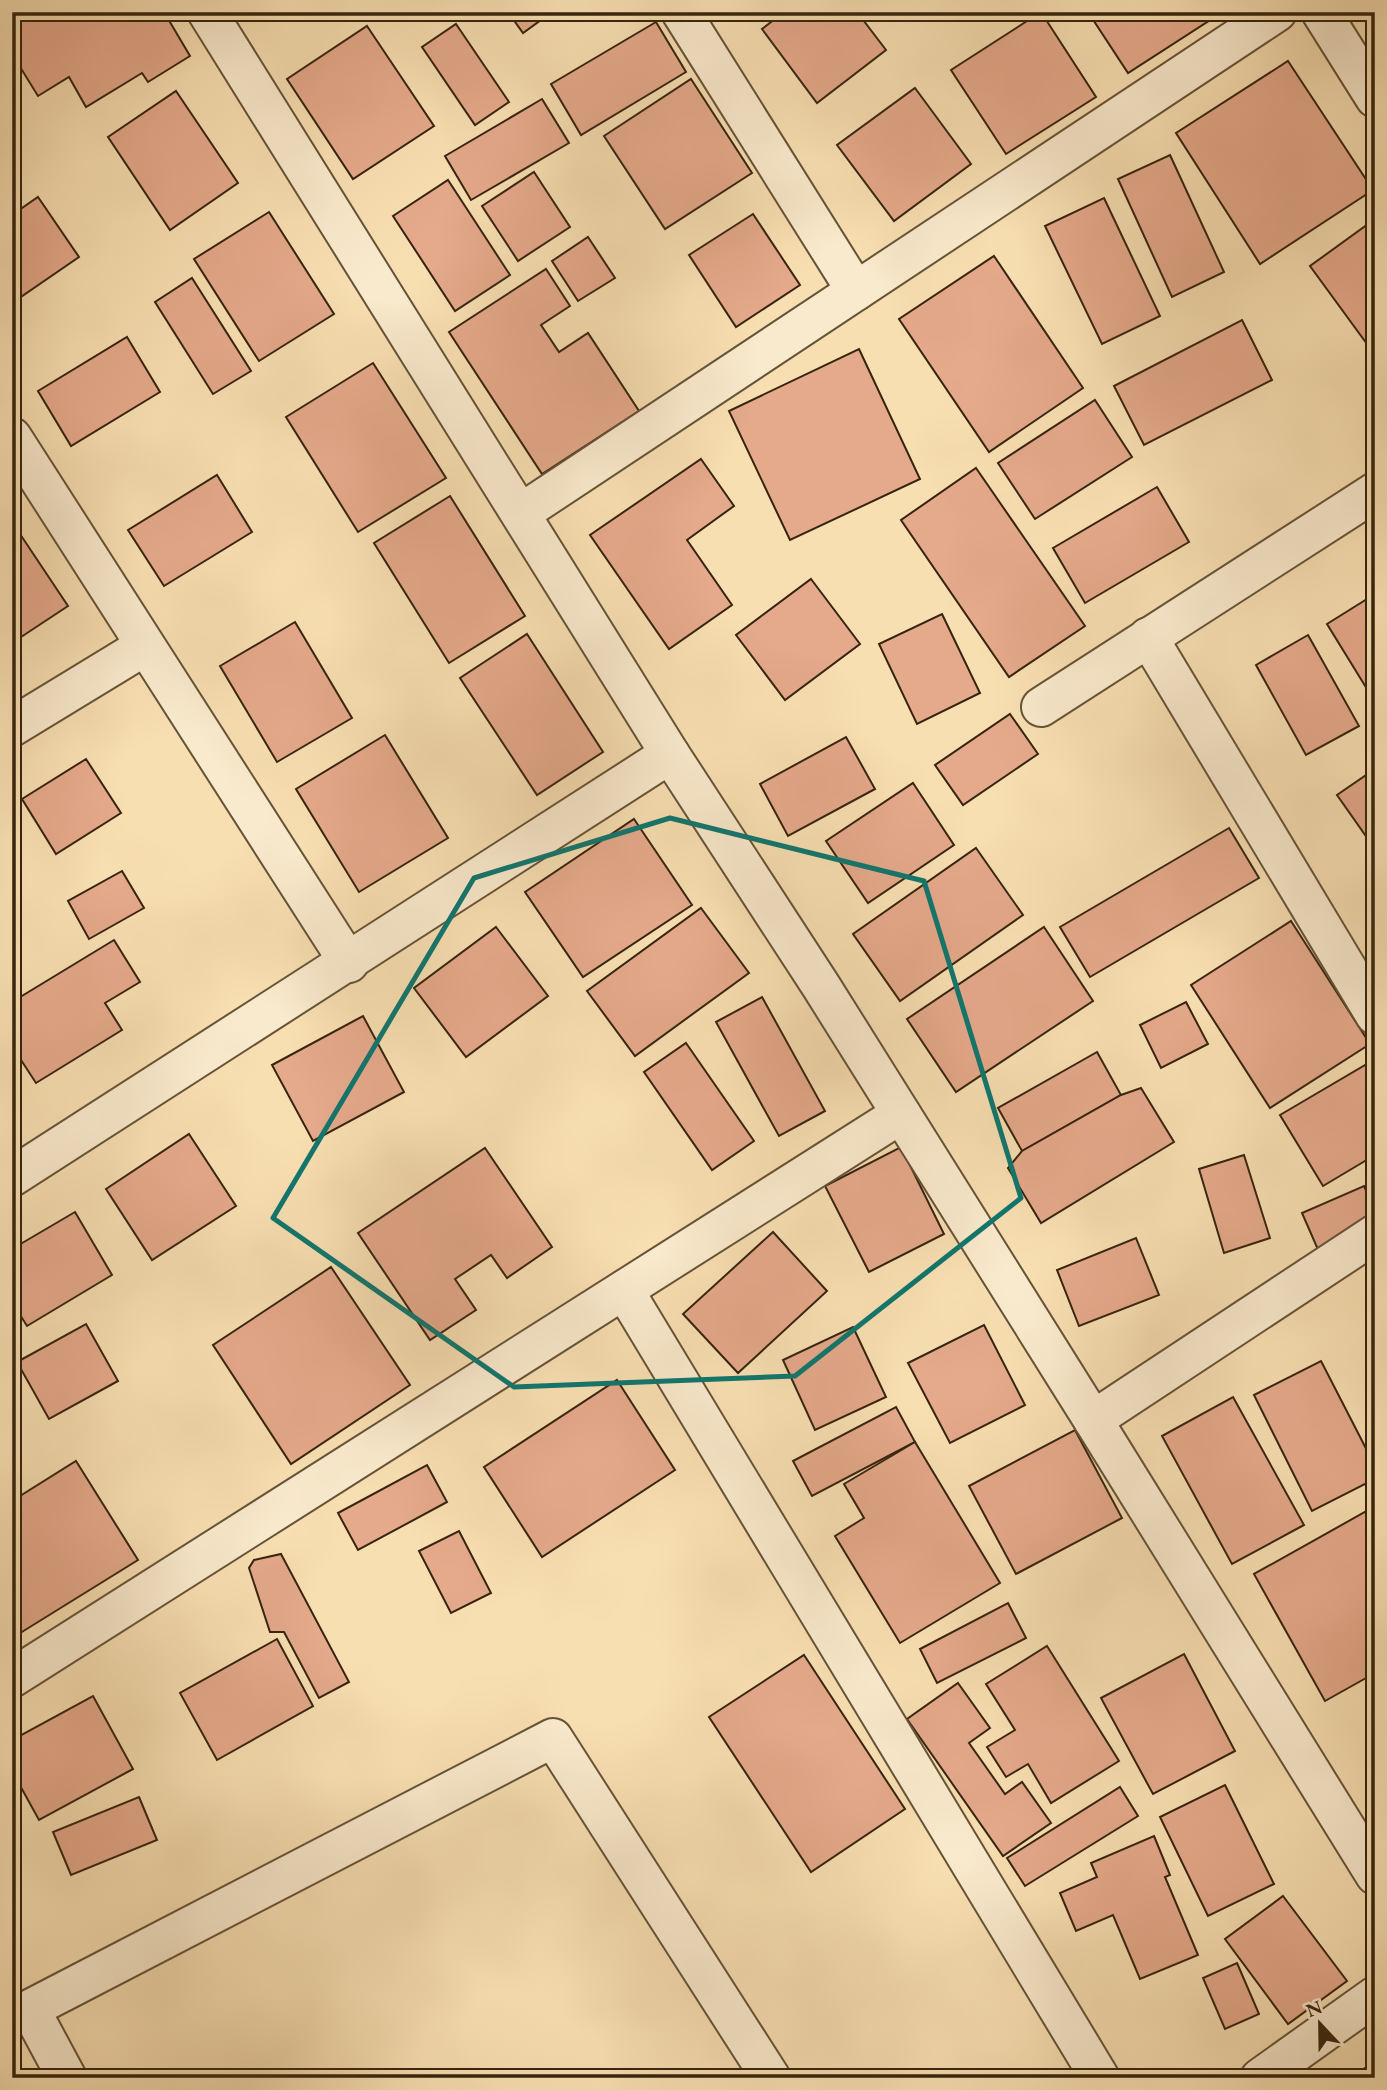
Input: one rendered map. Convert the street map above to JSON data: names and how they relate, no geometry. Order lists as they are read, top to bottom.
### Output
{
  "north": "top"
}
